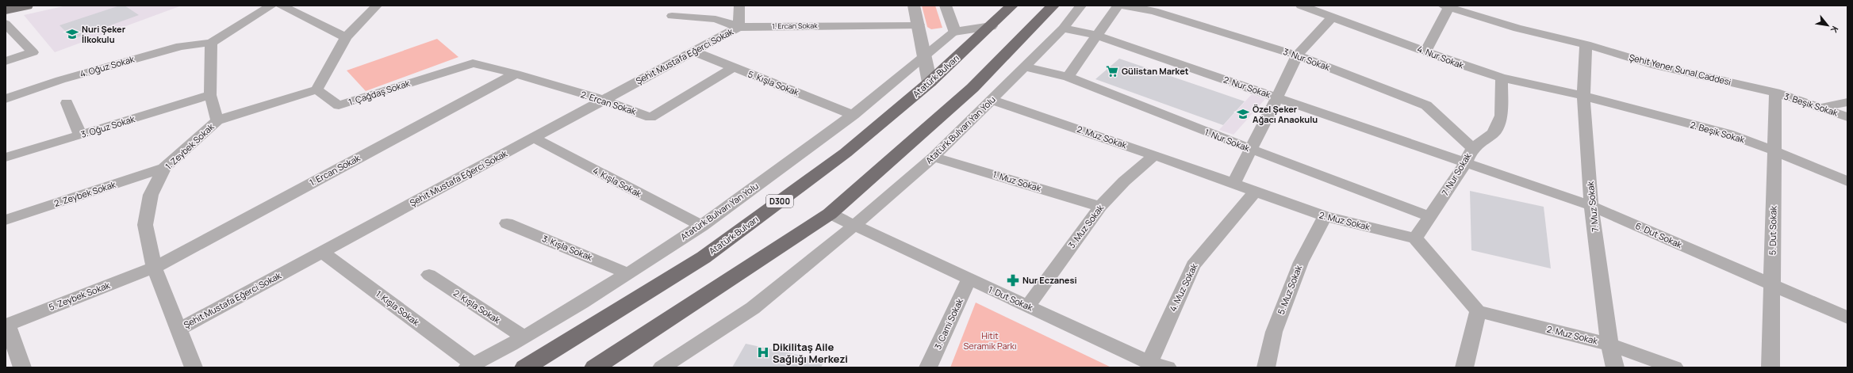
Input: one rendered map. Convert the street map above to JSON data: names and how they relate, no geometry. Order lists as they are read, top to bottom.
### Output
{
  "streets": {
    "highway": ["Atatürk Bulvarı", "D300"],
    "street": [
      "1. Ercan Sokak",
      "Şehit Mustafa Eğerci Sokak",
      "4. Nur Sokak",
      "3. Nur Sokak",
      "4. Oğuz Sokak",
      "Şehit Yener Sunal Caddesi",
      "5. Kışla Sokak",
      "2. Nur Sokak",
      "1. Çağdaş Sokak",
      "2. Ercan Sokak",
      "3. Beşik Sokak",
      "3. Oğuz Sokak",
      "Atatürk Bulvarı Yan Yolu",
      "2. Beşik Sokak",
      "2. Muz Sokak",
      "1. Nur Sokak",
      "1. Zeybek Sokak",
      "7. Nur Sokak",
      "1. Muz Sokak",
      "4. Kışla Sokak",
      "2. Zeybek Sokak",
      "7. Muz Sokak",
      "3. Muz Sokak",
      "5. Dut Sokak",
      "6. Dut Sokak",
      "3. Kışla Sokak",
      "4. Muz Sokak",
      "5. Muz Sokak",
      "5. Zeybek Sokak",
      "1. Dut Sokak",
      "2. Kışla Sokak",
      "1. Kışla Sokak",
      "3. Cami Sokak"
    ]
  },
  "crossings": [
    ["1. Ercan Sokak", "Şehit Mustafa Eğerci Sokak"],
    ["1. Ercan Sokak", "2. Ercan Sokak"],
    ["1. Ercan Sokak", "1. Zeybek Sokak"],
    ["1. Ercan Sokak", "5. Zeybek Sokak"],
    ["Şehit Mustafa Eğerci Sokak", "5. Kışla Sokak"],
    ["Şehit Mustafa Eğerci Sokak", "2. Ercan Sokak"],
    ["Şehit Mustafa Eğerci Sokak", "1. Zeybek Sokak"],
    ["Şehit Mustafa Eğerci Sokak", "4. Kışla Sokak"],
    ["Şehit Mustafa Eğerci Sokak", "1. Kışla Sokak"],
    ["4. Nur Sokak", "2. Beşik Sokak"],
    ["4. Nur Sokak", "7. Nur Sokak"],
    ["4. Nur Sokak", "7. Muz Sokak"],
    ["3. Nur Sokak", "7. Nur Sokak"],
    ["4. Oğuz Sokak", "1. Zeybek Sokak"],
    ["Şehit Yener Sunal Caddesi", "3. Beşik Sokak"],
    ["Şehit Yener Sunal Caddesi", "7. Muz Sokak"],
    ["Şehit Yener Sunal Caddesi", "5. Dut Sokak"],
    ["5. Kışla Sokak", "2. Ercan Sokak"],
    ["5. Kışla Sokak", "Atatürk Bulvarı Yan Yolu"],
    ["2. Nur Sokak", "Atatürk Bulvarı Yan Yolu"],
    ["2. Nur Sokak", "7. Nur Sokak"],
    ["2. Nur Sokak", "6. Dut Sokak"],
    ["1. Çağdaş Sokak", "2. Ercan Sokak"],
    ["3. Beşik Sokak", "5. Dut Sokak"],
    ["3. Oğuz Sokak", "1. Zeybek Sokak"],
    ["Atatürk Bulvarı Yan Yolu", "2. Muz Sokak"],
    ["Atatürk Bulvarı Yan Yolu", "1. Nur Sokak"],
    ["Atatürk Bulvarı Yan Yolu", "1. Muz Sokak"],
    ["Atatürk Bulvarı Yan Yolu", "4. Kışla Sokak"],
    ["Atatürk Bulvarı Yan Yolu", "3. Kışla Sokak"],
    ["Atatürk Bulvarı Yan Yolu", "1. Dut Sokak"],
    ["Atatürk Bulvarı Yan Yolu", "2. Kışla Sokak"],
    ["Atatürk Bulvarı Yan Yolu", "1. Kışla Sokak"],
    ["2. Beşik Sokak", "7. Muz Sokak"],
    ["2. Beşik Sokak", "5. Dut Sokak"],
    ["2. Muz Sokak", "7. Nur Sokak"],
    ["2. Muz Sokak", "7. Muz Sokak"],
    ["2. Muz Sokak", "3. Muz Sokak"],
    ["2. Muz Sokak", "4. Muz Sokak"],
    ["2. Muz Sokak", "5. Muz Sokak"],
    ["1. Nur Sokak", "7. Nur Sokak"],
    ["1. Zeybek Sokak", "2. Zeybek Sokak"],
    ["1. Zeybek Sokak", "5. Zeybek Sokak"],
    ["7. Nur Sokak", "6. Dut Sokak"],
    ["1. Muz Sokak", "3. Muz Sokak"],
    ["7. Muz Sokak", "6. Dut Sokak"],
    ["3. Muz Sokak", "1. Dut Sokak"],
    ["5. Dut Sokak", "6. Dut Sokak"],
    ["4. Muz Sokak", "1. Dut Sokak"],
    ["1. Dut Sokak", "3. Cami Sokak"]
  ],
  "parks": ["Hitit Seramik Parkı"],
  "places": {
    "school or university": ["Nuri Şeker İlkokulu", "Özel Şeker Ağacı Anaokulu"],
    "supermarket": ["Gülistan Market"],
    "pharmacy": ["Nur Eczanesi"],
    "hospital": ["Dikilitaş Aile Sağlığı Merkezi"]
  },
  "north": "bottom right"
}
